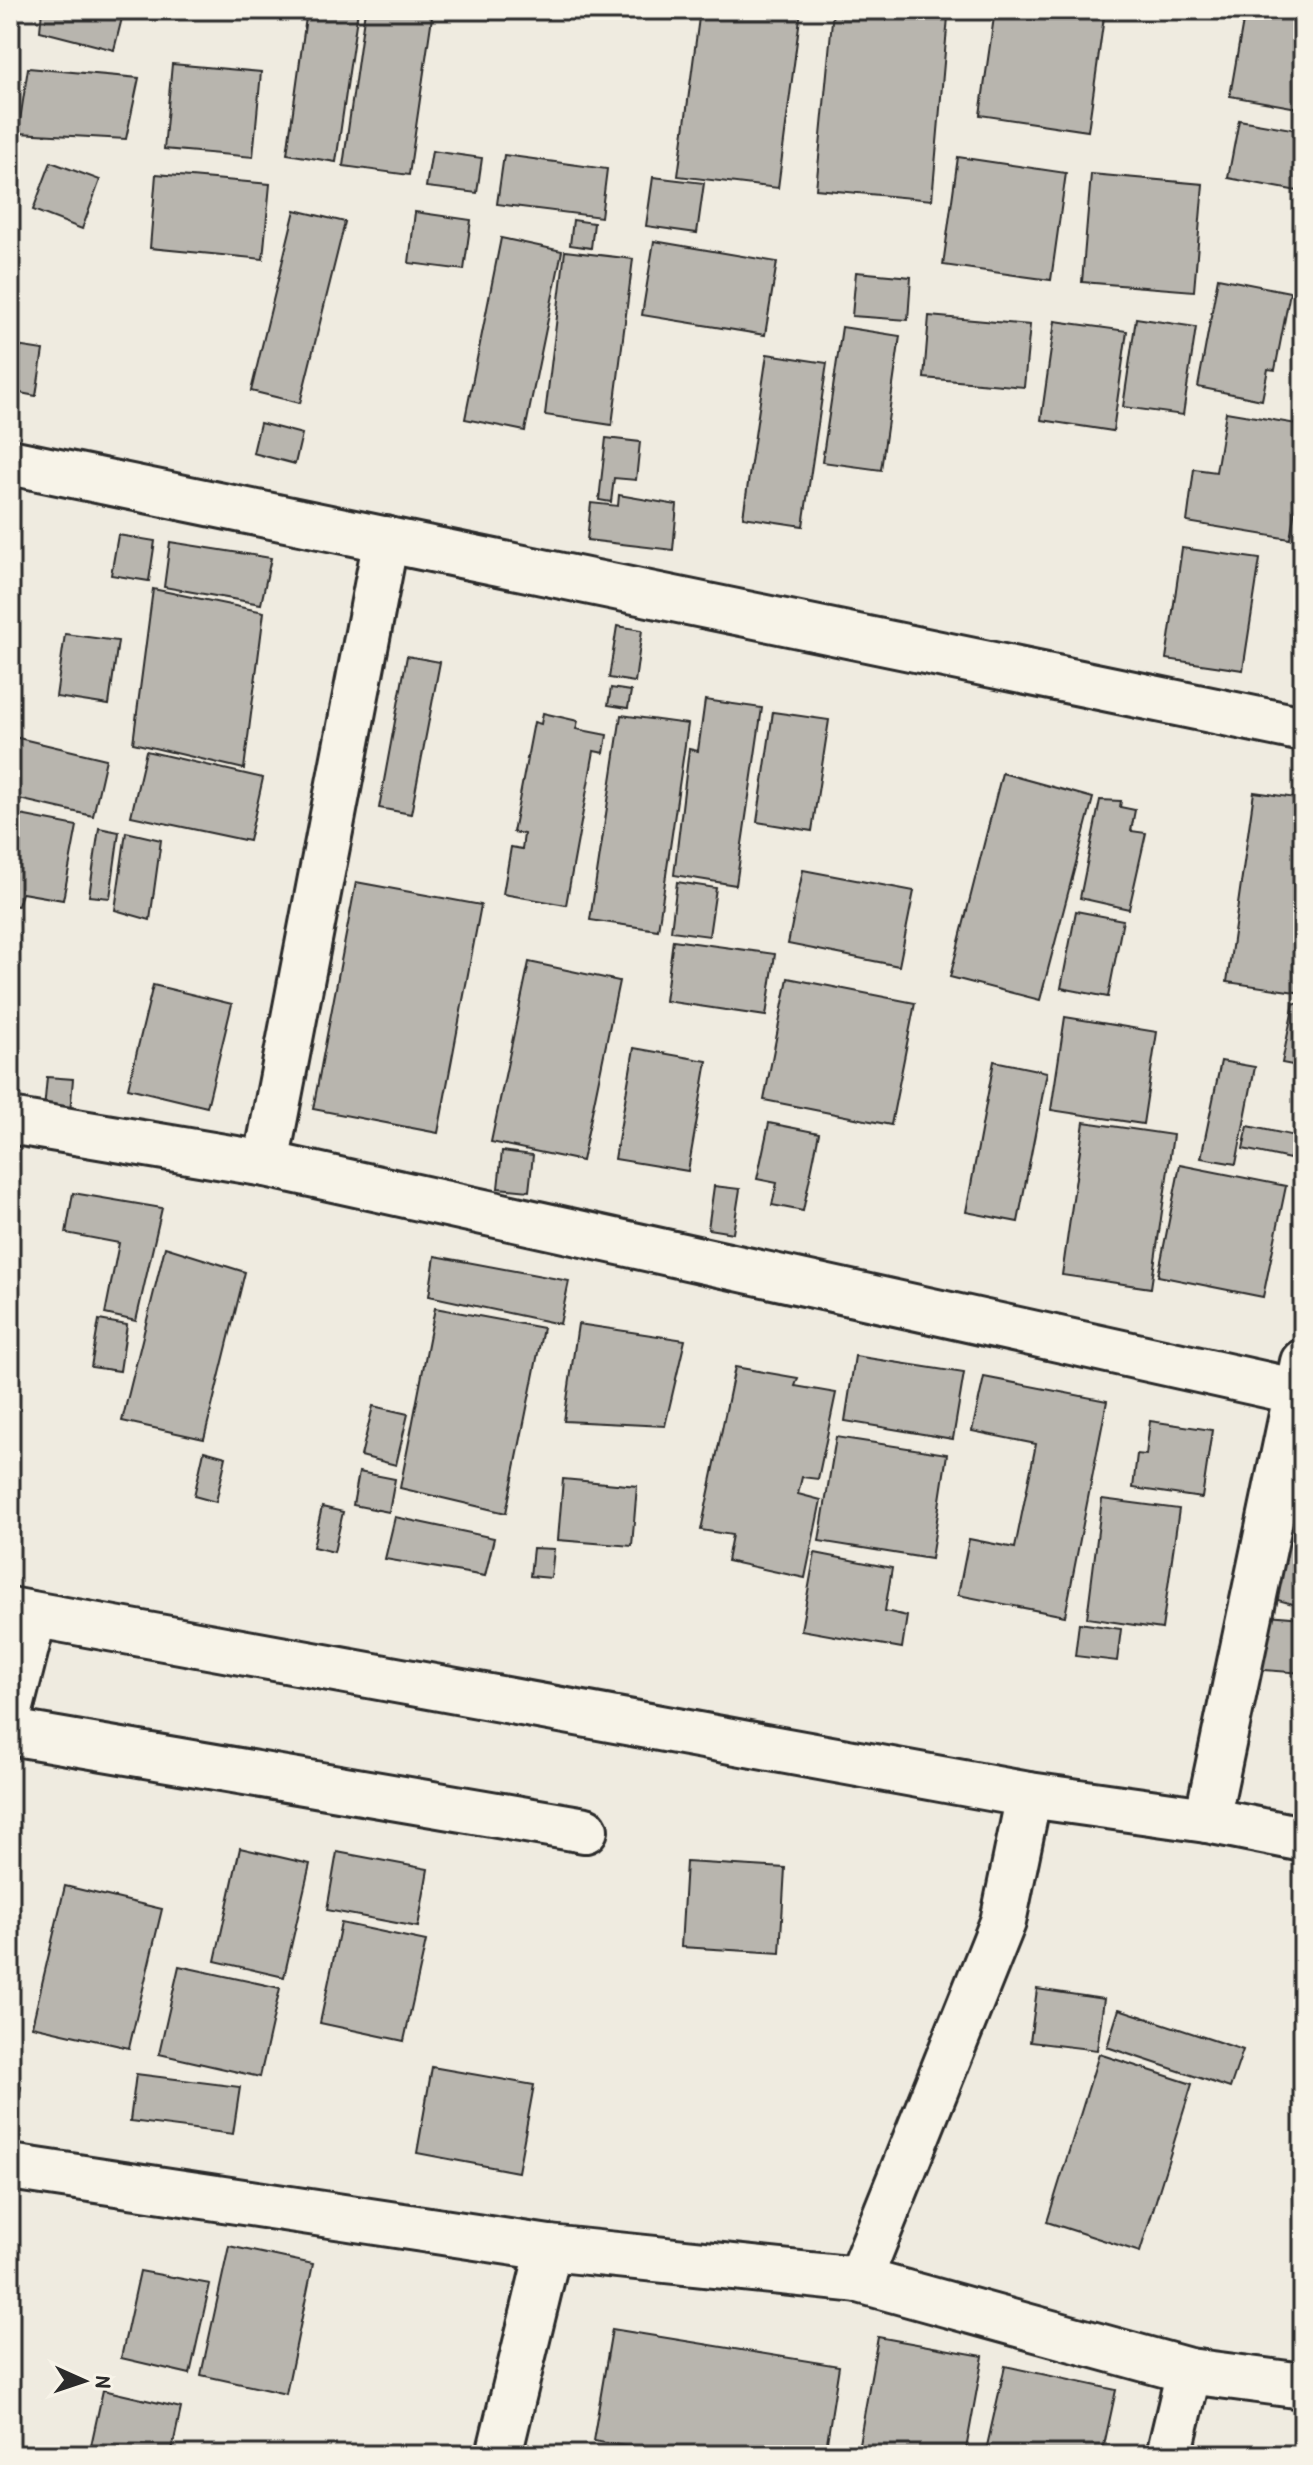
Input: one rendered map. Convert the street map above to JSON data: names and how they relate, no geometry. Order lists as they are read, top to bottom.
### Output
{
  "north": "right"
}
